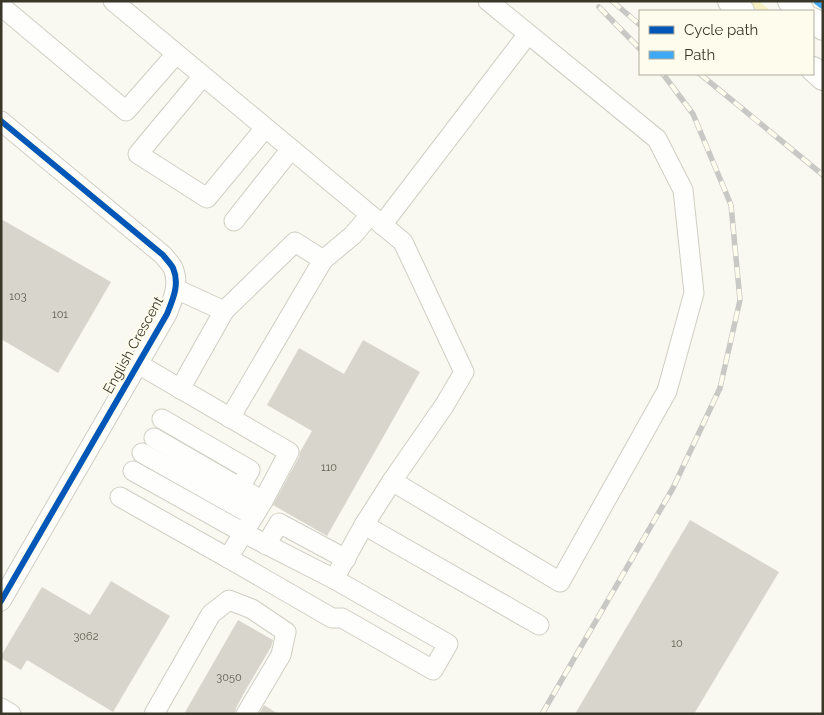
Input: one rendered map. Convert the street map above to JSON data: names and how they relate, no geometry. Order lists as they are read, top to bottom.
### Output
{
  "streets": {
    "street": ["English Crescent"]
  },
  "house_numbers": [
    "103",
    "101",
    "110",
    "3062",
    "10",
    "3050"
  ],
  "legend": ["Cycle path", "Path"]
}
